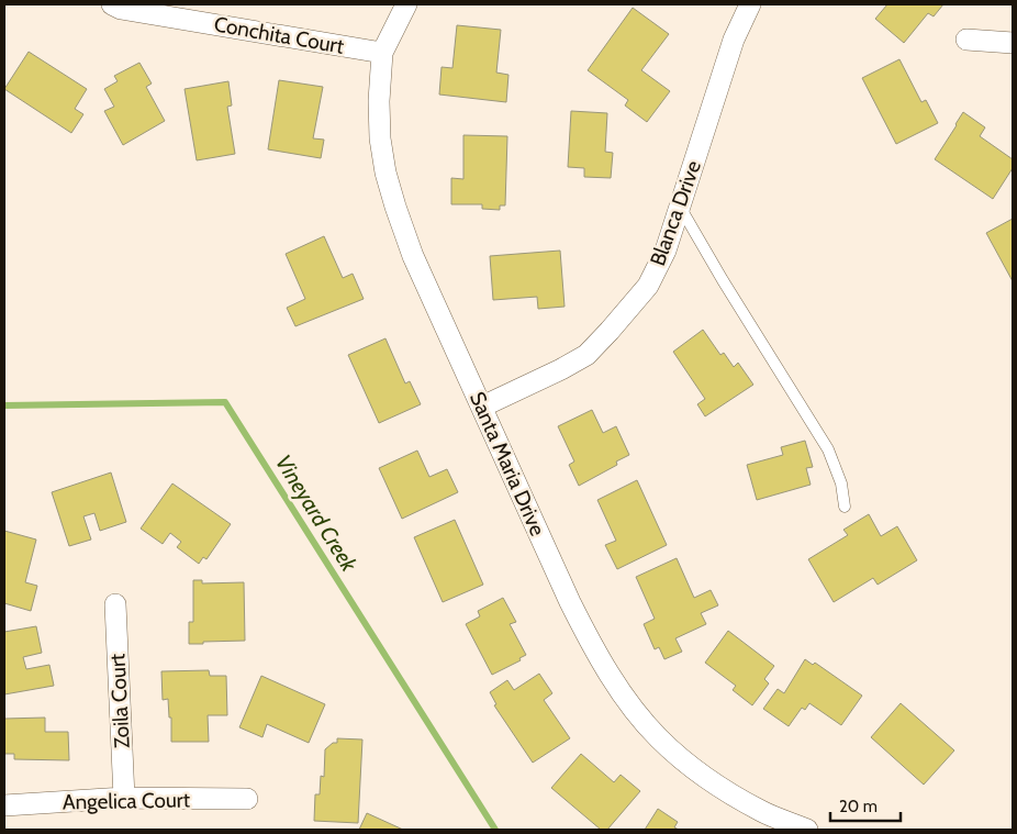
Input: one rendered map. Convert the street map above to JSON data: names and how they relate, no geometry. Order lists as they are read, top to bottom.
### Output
{
  "streets": {
    "street": [
      "Conchita Court",
      "Blanca Drive",
      "Santa Maria Drive",
      "Zoila Court",
      "Angelica Court"
    ]
  },
  "crossings": [
    ["Conchita Court", "Santa Maria Drive"],
    ["Blanca Drive", "Santa Maria Drive"],
    ["Zoila Court", "Angelica Court"]
  ],
  "water": ["Vineyard Creek"],
  "scale_bar": "20 m"
}
